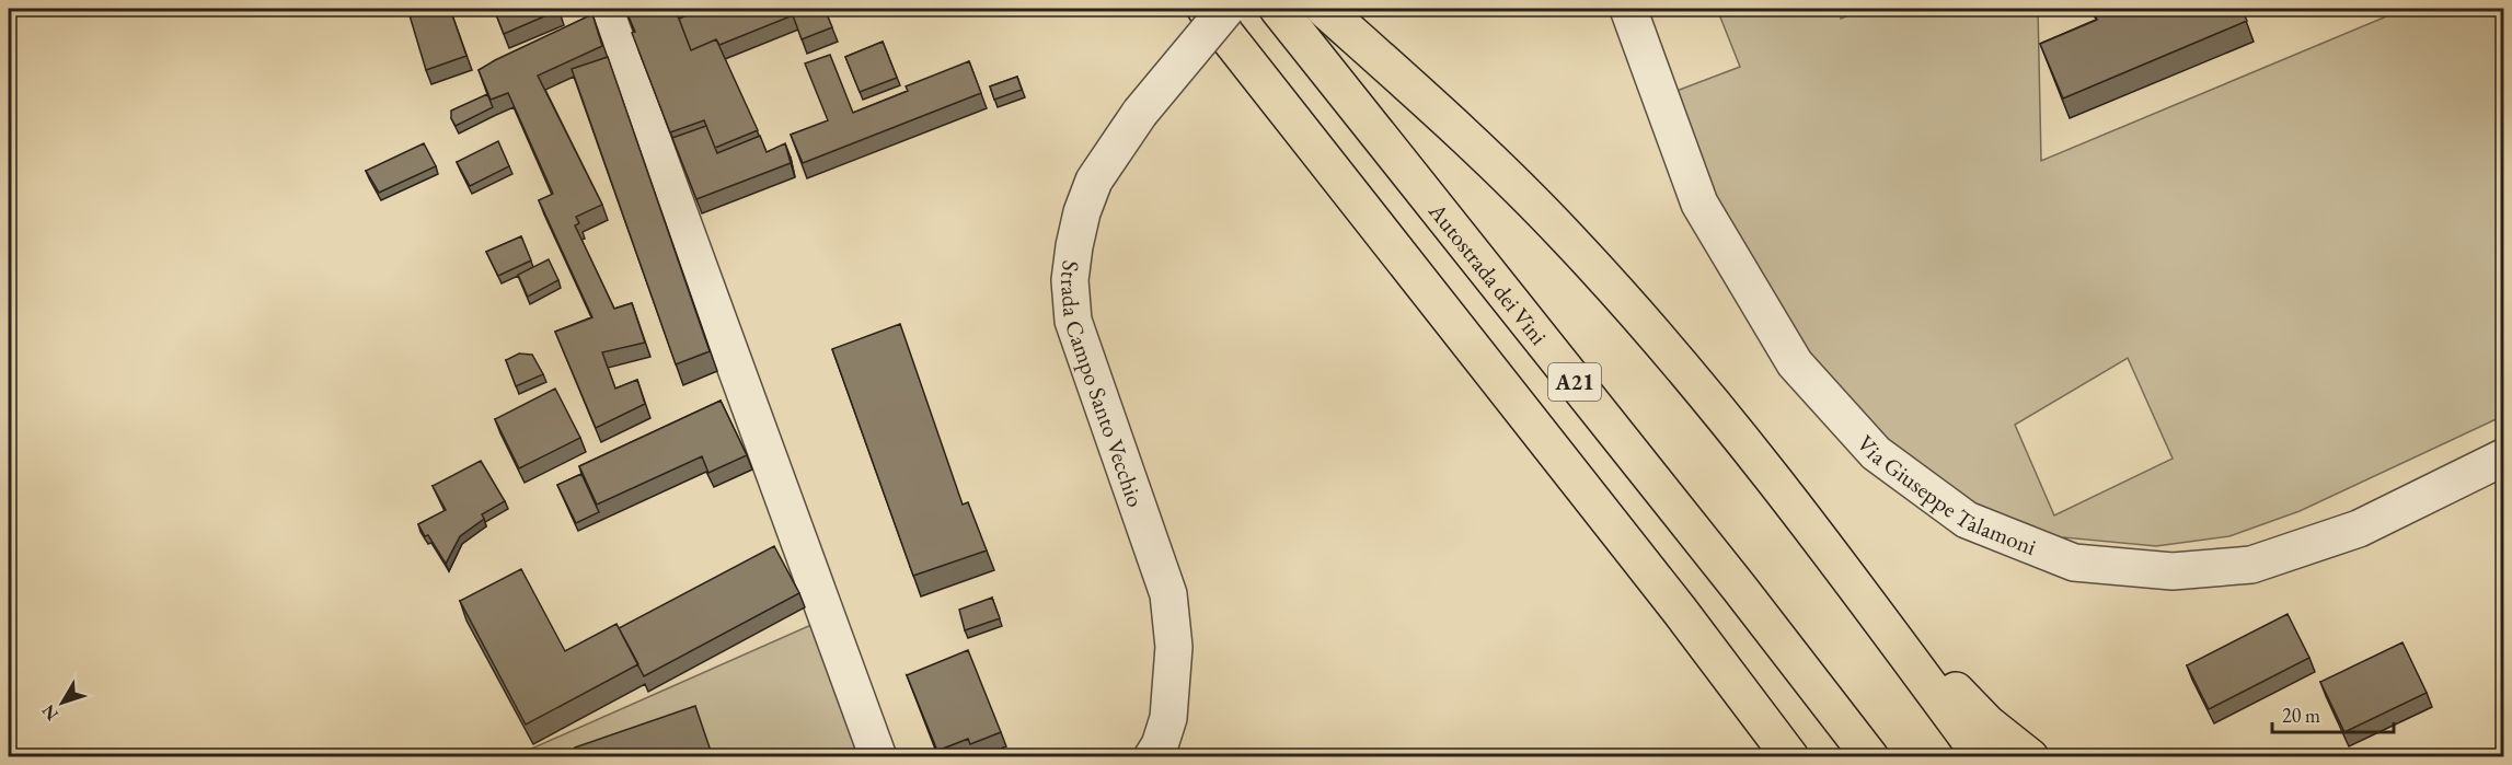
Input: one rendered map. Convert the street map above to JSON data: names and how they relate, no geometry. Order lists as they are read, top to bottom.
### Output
{
  "streets": {
    "highway": ["Autostrada dei Vini", "A21"],
    "street": ["Strada Campo Santo Vecchio", "Via Giuseppe Talamoni"]
  },
  "scale_bar": "20 m",
  "north": "bottom left"
}
